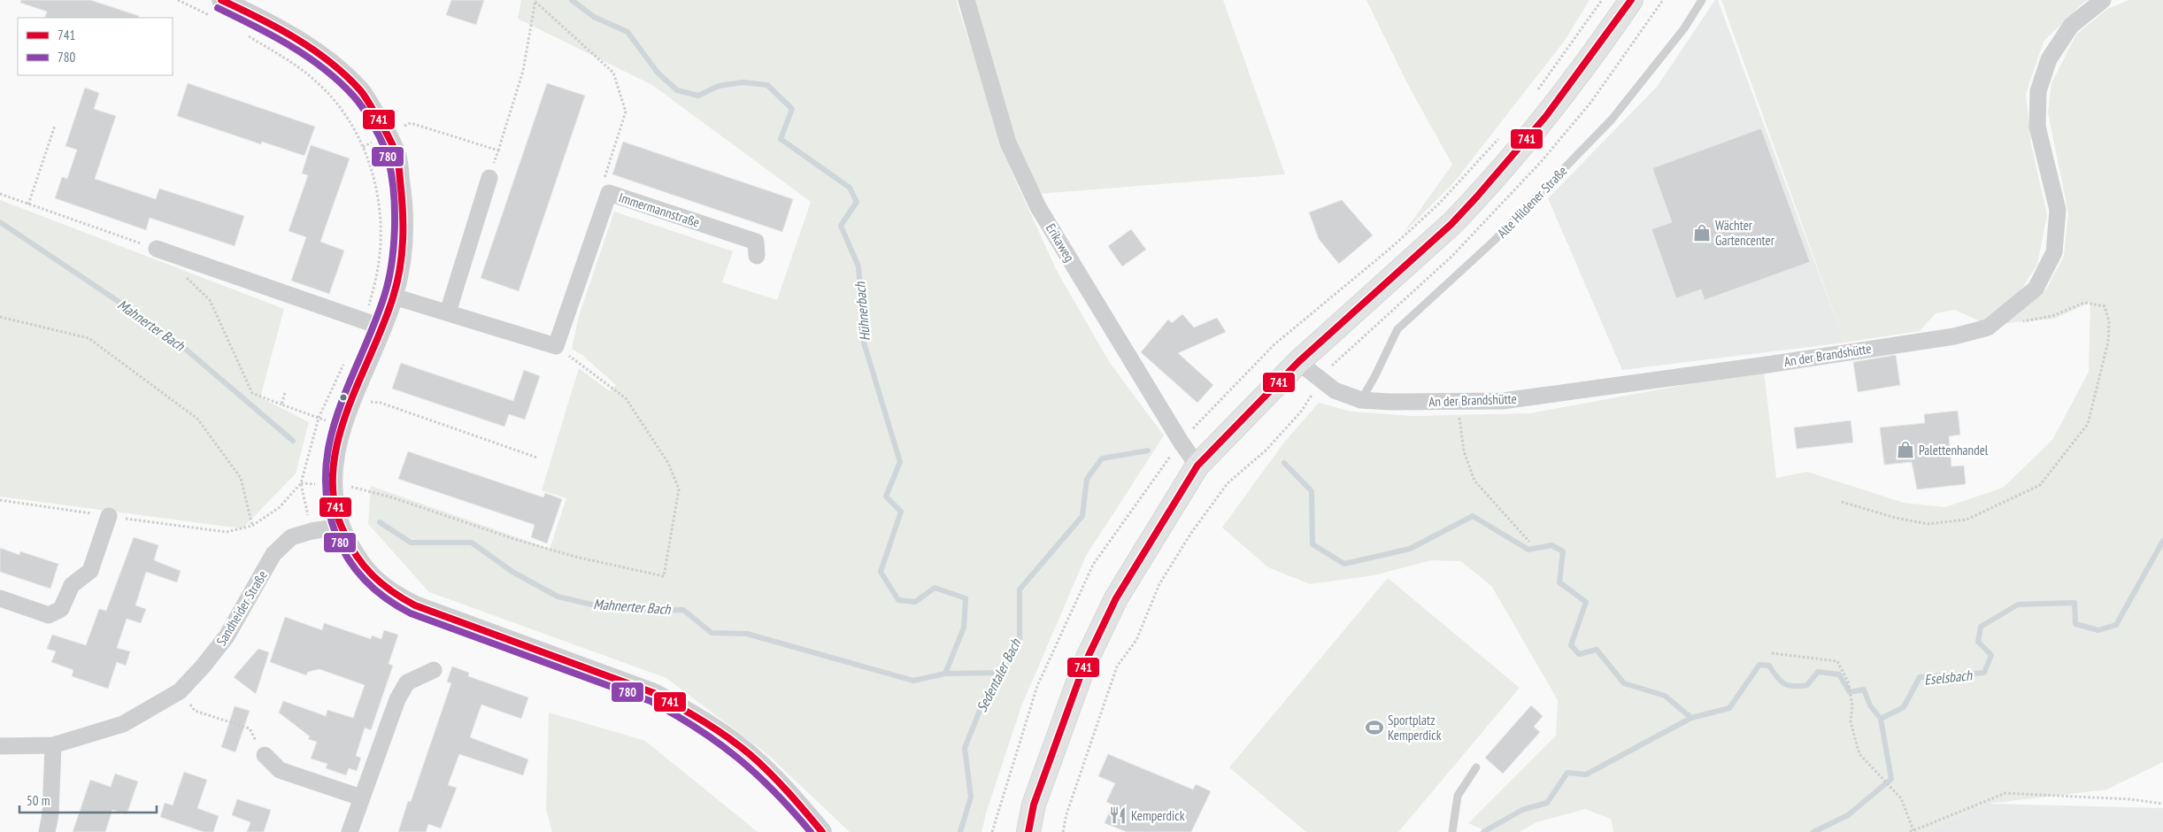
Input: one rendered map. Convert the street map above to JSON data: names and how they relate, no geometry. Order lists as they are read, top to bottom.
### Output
{
  "streets": {
    "street": [
      "Immermannstraße",
      "Erikaweg",
      "An der Brandshütte",
      "Sandheider Straße"
    ],
    "lane": ["Alte Hildener Straße"]
  },
  "crossings": [
    ["Alte Hildener Straße", "An der Brandshütte"]
  ],
  "water": [
    "Hühnerbach",
    "Mahnerter Bach",
    "Sedentaler Bach",
    "Eselsbach"
  ],
  "places": {
    "shop": ["Wächter Gartencenter", "Palettenhandel"],
    "sports": ["Sportplatz Kemperdick"],
    "restaurant": ["Kemperdick"]
  },
  "lines": ["transit line 741", "transit line 780"],
  "legend": ["741", "780"],
  "scale_bar": "50 m"
}
